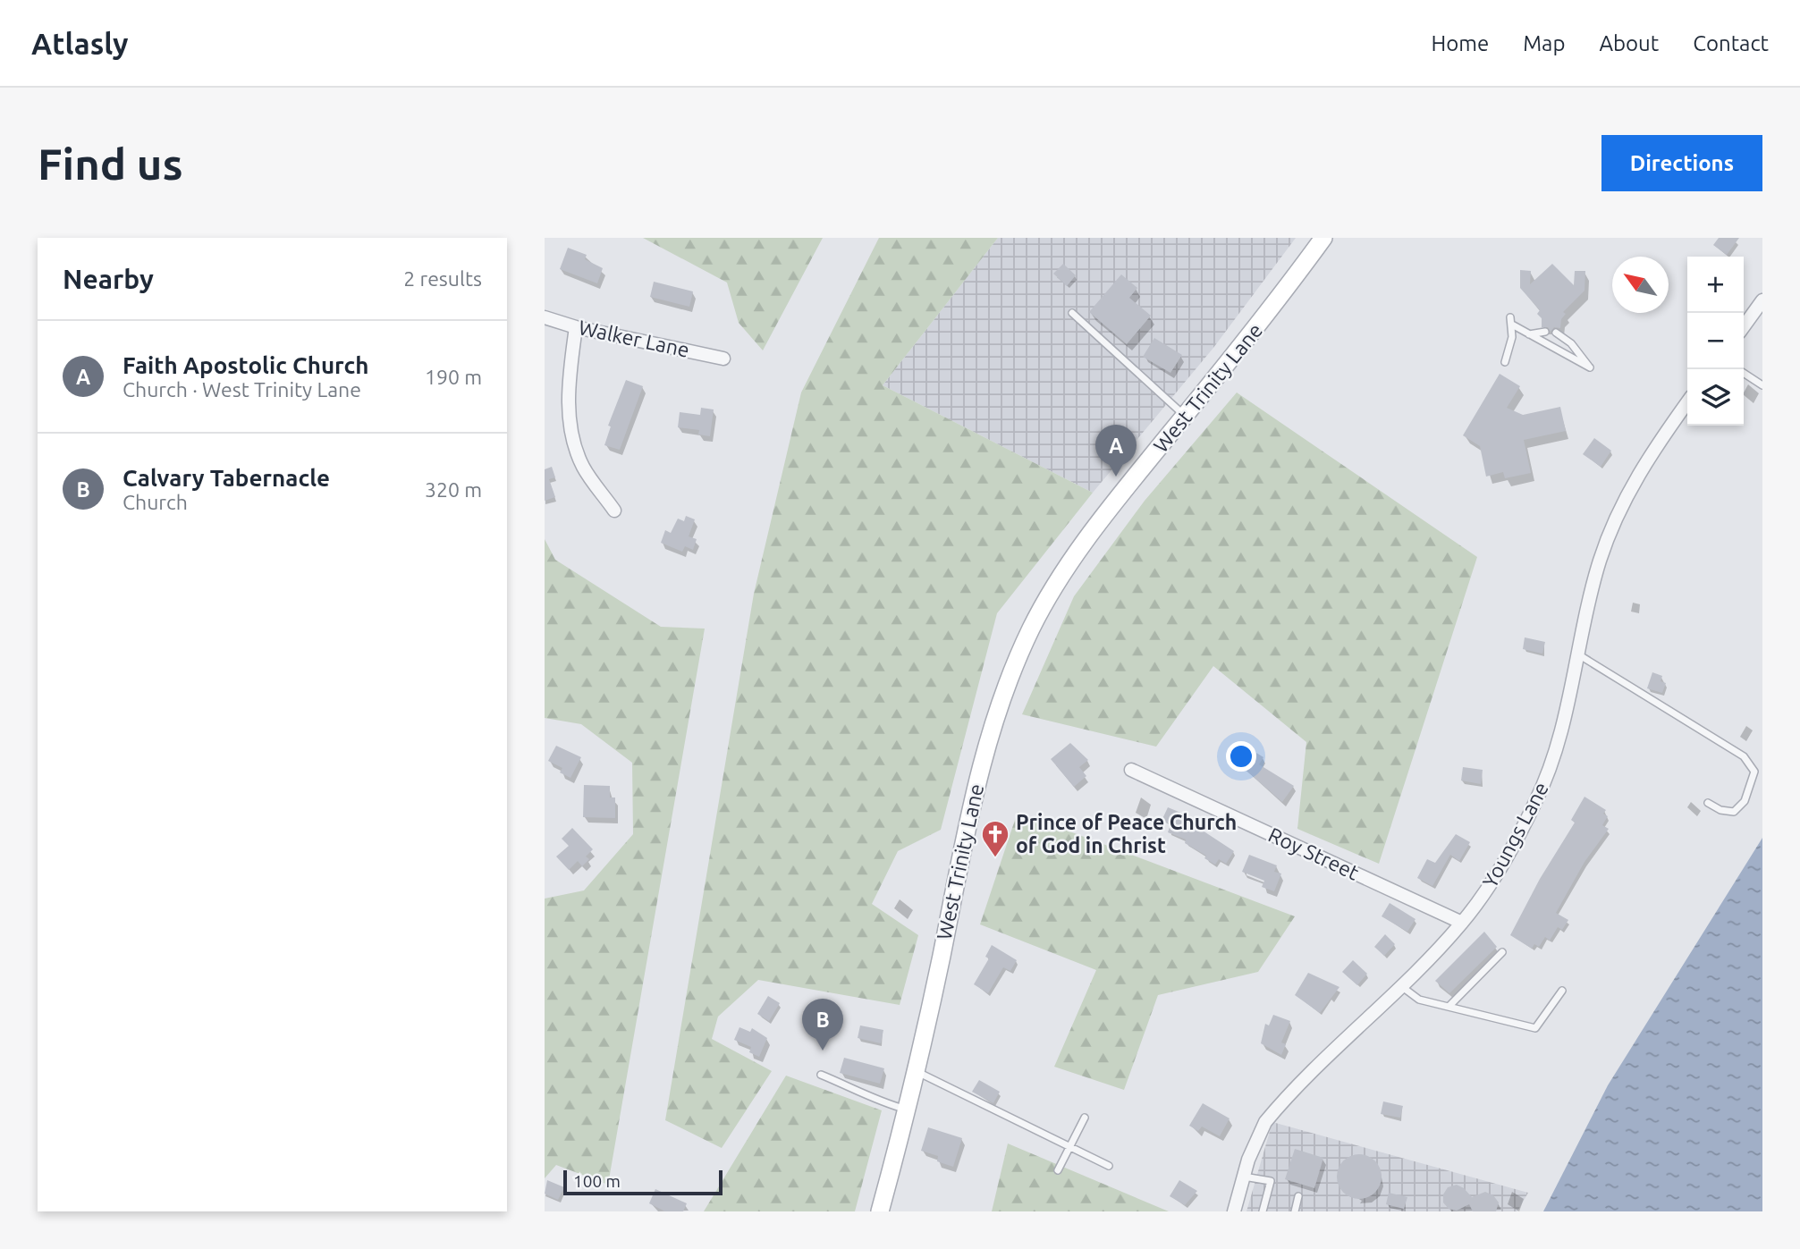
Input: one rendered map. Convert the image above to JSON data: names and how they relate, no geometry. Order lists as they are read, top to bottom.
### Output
{
  "streets": {
    "main road": ["West Trinity Lane"],
    "street": ["Walker Lane", "Youngs Lane", "Roy Street"]
  },
  "crossings": [
    ["Youngs Lane", "Roy Street"]
  ],
  "places": {
    "church": ["Prince of Peace Church of God in Christ"]
  },
  "scale_bar": "100 m",
  "north": "top left",
  "page": {
    "header": "Atlasly",
    "nav": [
      "Home",
      "Map",
      "About",
      "Contact"
    ],
    "buttons": "Directions",
    "title": "Find us",
    "heading": ["Nearby", "2 results"],
    "map_buttons": ["+", "−"],
    "list": [
      {
        "mark": "A",
        "name": "Faith Apostolic Church",
        "note": "Church · West Trinity Lane",
        "value": "190 m"
      },
      {
        "mark": "B",
        "name": "Calvary Tabernacle",
        "note": "Church",
        "value": "320 m"
      }
    ],
    "pins": ["A", "B"],
    "scale": "100 m"
  }
}
